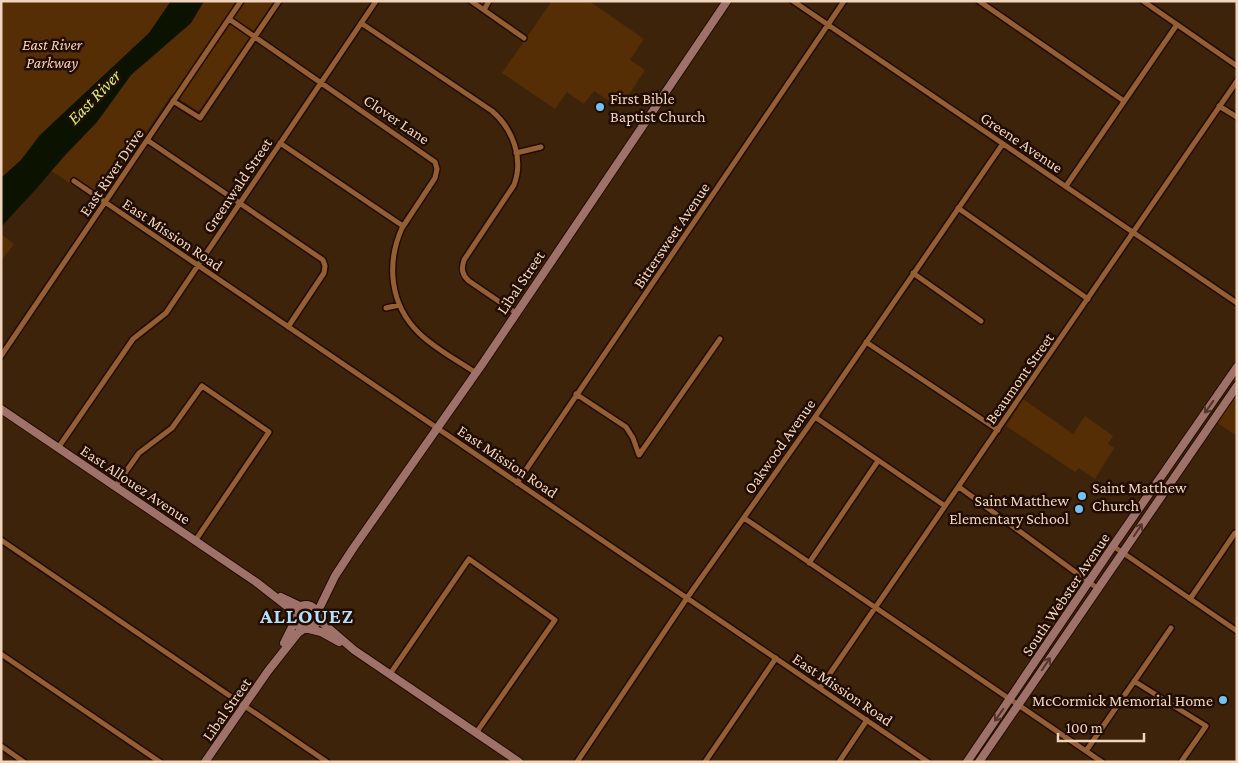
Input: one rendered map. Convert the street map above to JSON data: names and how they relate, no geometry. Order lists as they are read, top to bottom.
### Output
{
  "streets": {
    "street": [
      "Clover Lane",
      "Greene Avenue",
      "East River Drive",
      "Greenwald Street",
      "East Mission Road",
      "Bittersweet Avenue",
      "Libal Street",
      "Beaumont Street",
      "Oakwood Avenue",
      "East Allouez Avenue",
      "South Webster Avenue"
    ]
  },
  "crossings": [
    ["Clover Lane", "East River Drive"],
    ["Clover Lane", "Greenwald Street"],
    ["Clover Lane", "Libal Street"],
    ["Greene Avenue", "Bittersweet Avenue"],
    ["Greene Avenue", "Beaumont Street"],
    ["Greene Avenue", "Oakwood Avenue"],
    ["East River Drive", "East Mission Road"],
    ["Greenwald Street", "East Mission Road"],
    ["Greenwald Street", "East Allouez Avenue"],
    ["East Mission Road", "Bittersweet Avenue"],
    ["East Mission Road", "Libal Street"],
    ["East Mission Road", "Beaumont Street"],
    ["East Mission Road", "Oakwood Avenue"],
    ["Libal Street", "East Allouez Avenue"]
  ],
  "districts": ["ALLOUEZ"],
  "water": ["East River"],
  "parks": ["East River Parkway"],
  "places": [
    "First Bible Baptist Church",
    "Saint Matthew Church",
    "Saint Matthew Elementary School",
    "McCormick Memorial Home"
  ],
  "scale_bar": "100 m"
}
